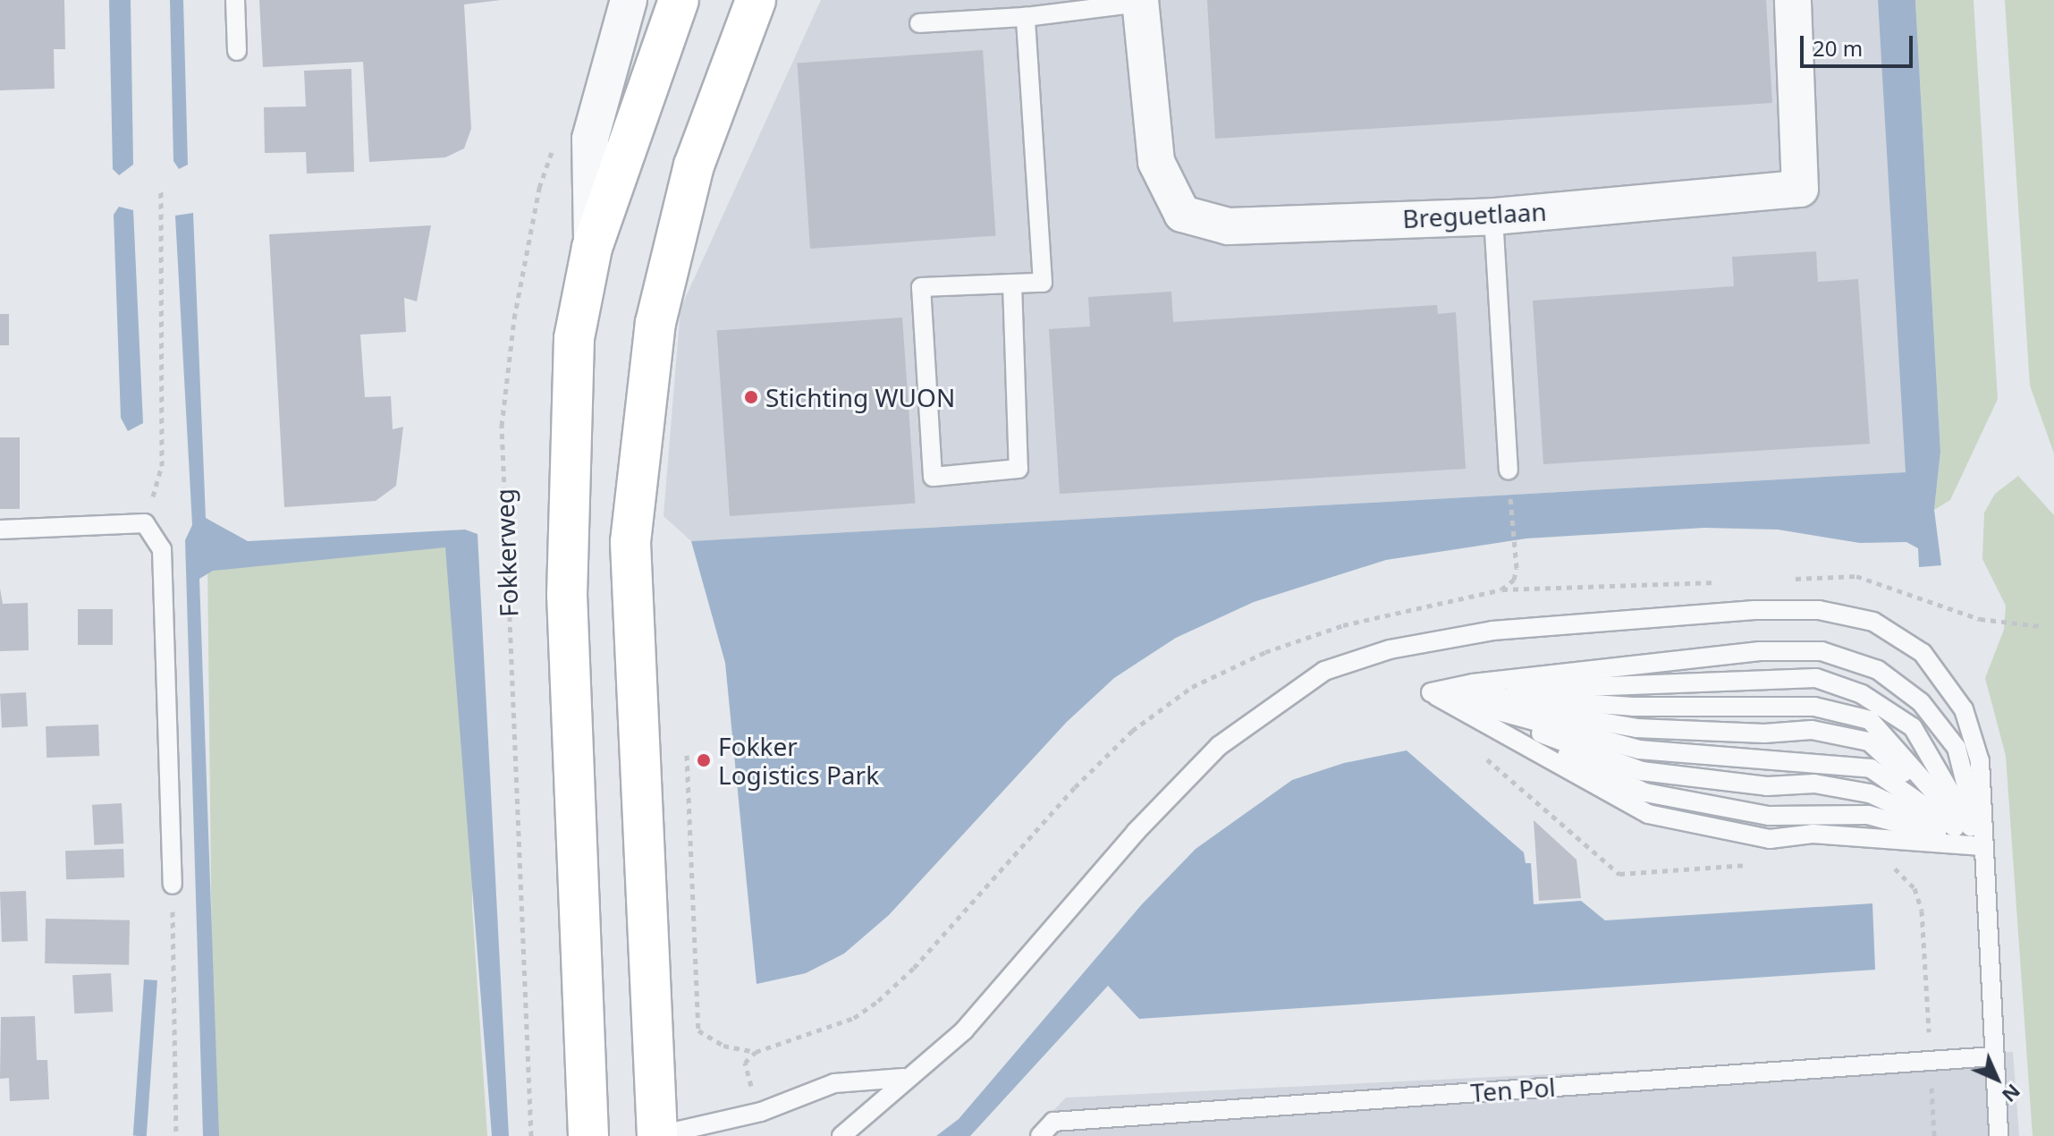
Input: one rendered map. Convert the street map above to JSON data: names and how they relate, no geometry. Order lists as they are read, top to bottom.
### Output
{
  "streets": {
    "street": ["Breguetlaan"],
    "lane": ["Ten Pol"],
    "path": ["Fokkerweg"]
  },
  "places": ["Stichting WUON", "Fokker Logistics Park"],
  "scale_bar": "20 m",
  "north": "bottom right"
}
